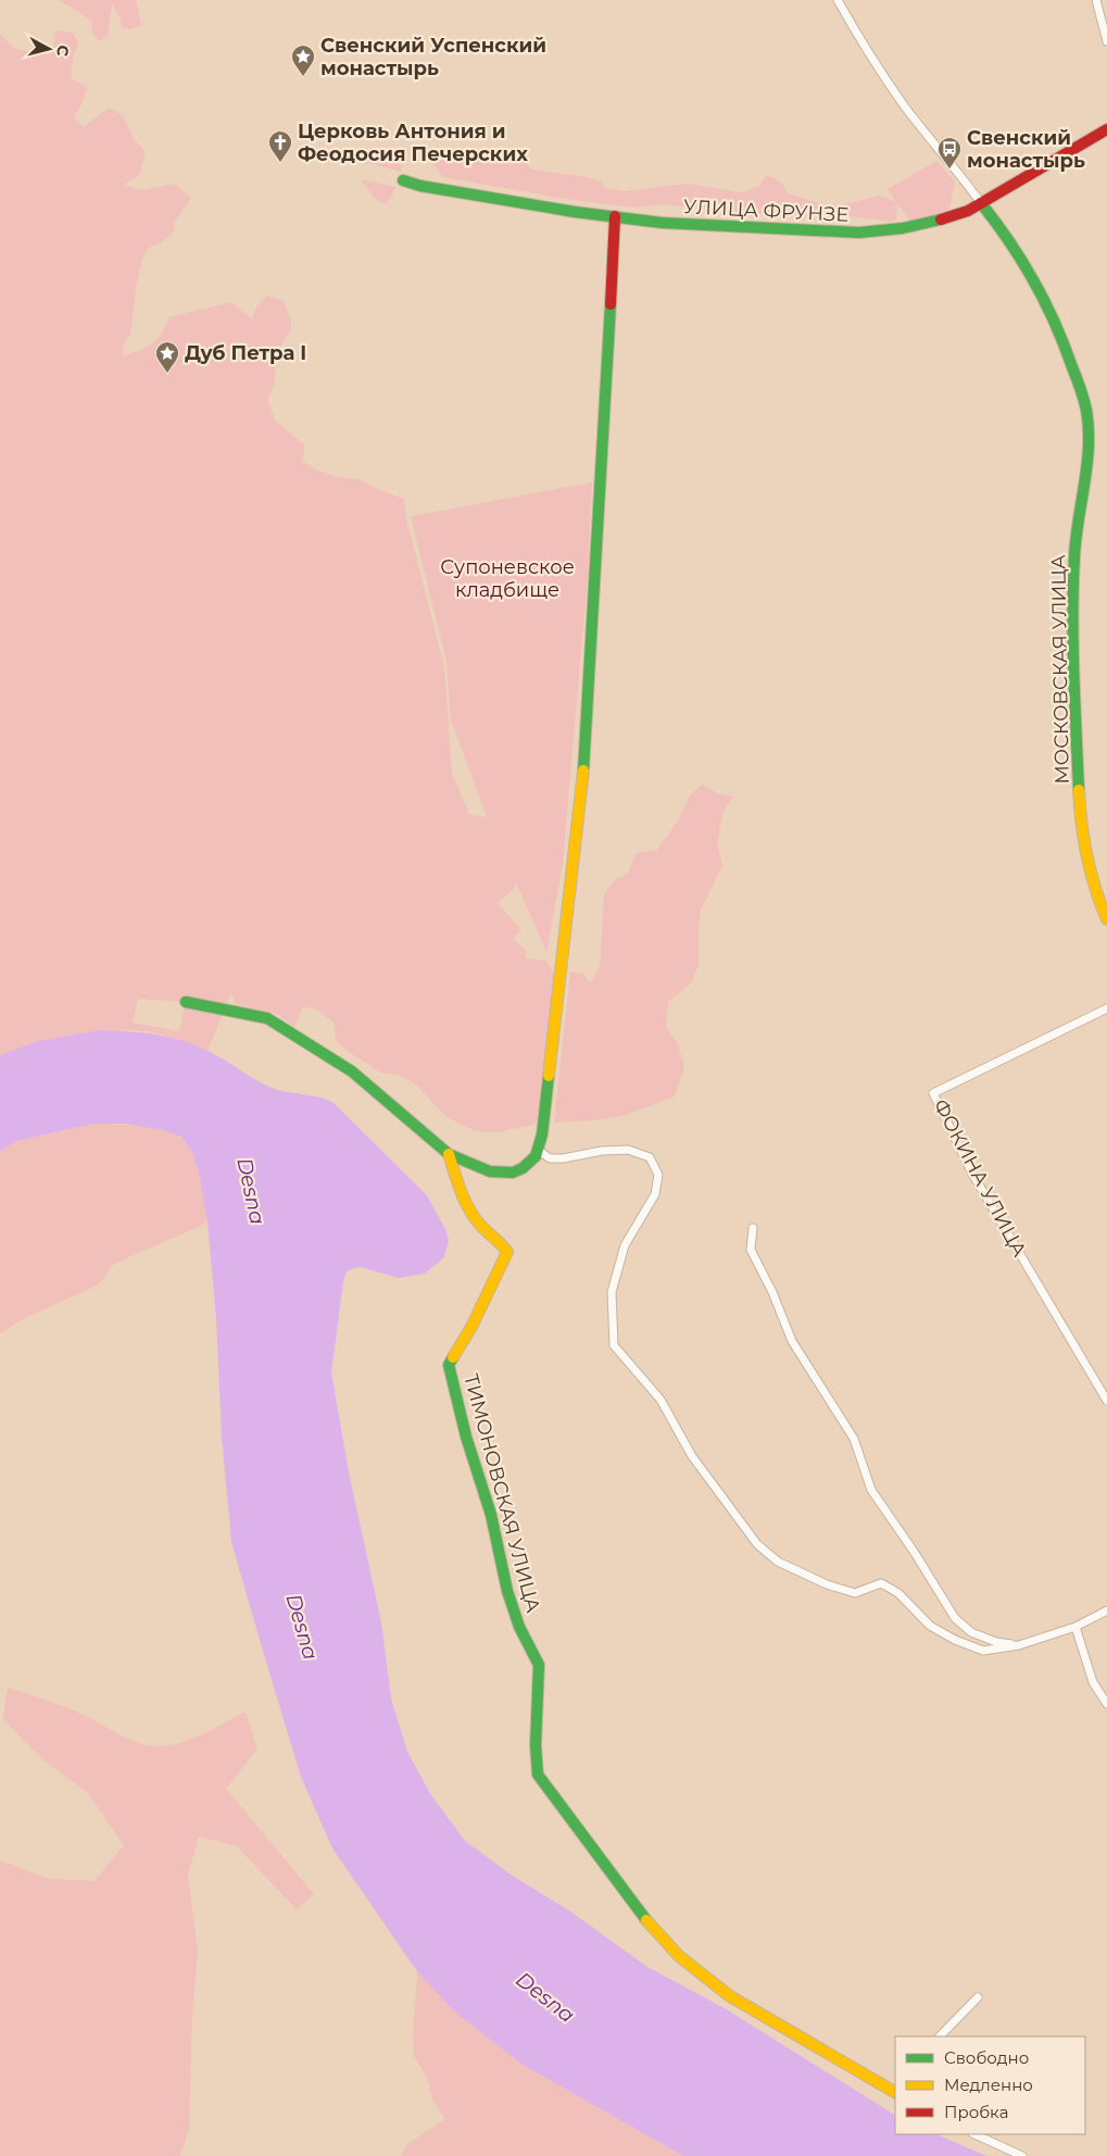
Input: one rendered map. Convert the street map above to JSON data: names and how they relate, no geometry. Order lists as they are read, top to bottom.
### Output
{
  "streets": {
    "street": [
      "УЛИЦА ФРУНЗЕ",
      "МОСКОВСКАЯ УЛИЦА",
      "ФОКИНА УЛИЦА",
      "ТИМОНОВСКАЯ УЛИЦА"
    ]
  },
  "crossings": [
    ["УЛИЦА ФРУНЗЕ", "МОСКОВСКАЯ УЛИЦА"]
  ],
  "water": ["Desna"],
  "parks": ["Супоневское кладбище"],
  "places": {
    "place": ["Свенский Успенский монастырь", "Дуб Петра I"],
    "church": ["Церковь Антония и Феодосия Печерских"],
    "bus stop": ["Свенский монастырь"]
  },
  "legend": ["Свободно", "Медленно", "Пробка"],
  "north": "right"
}
